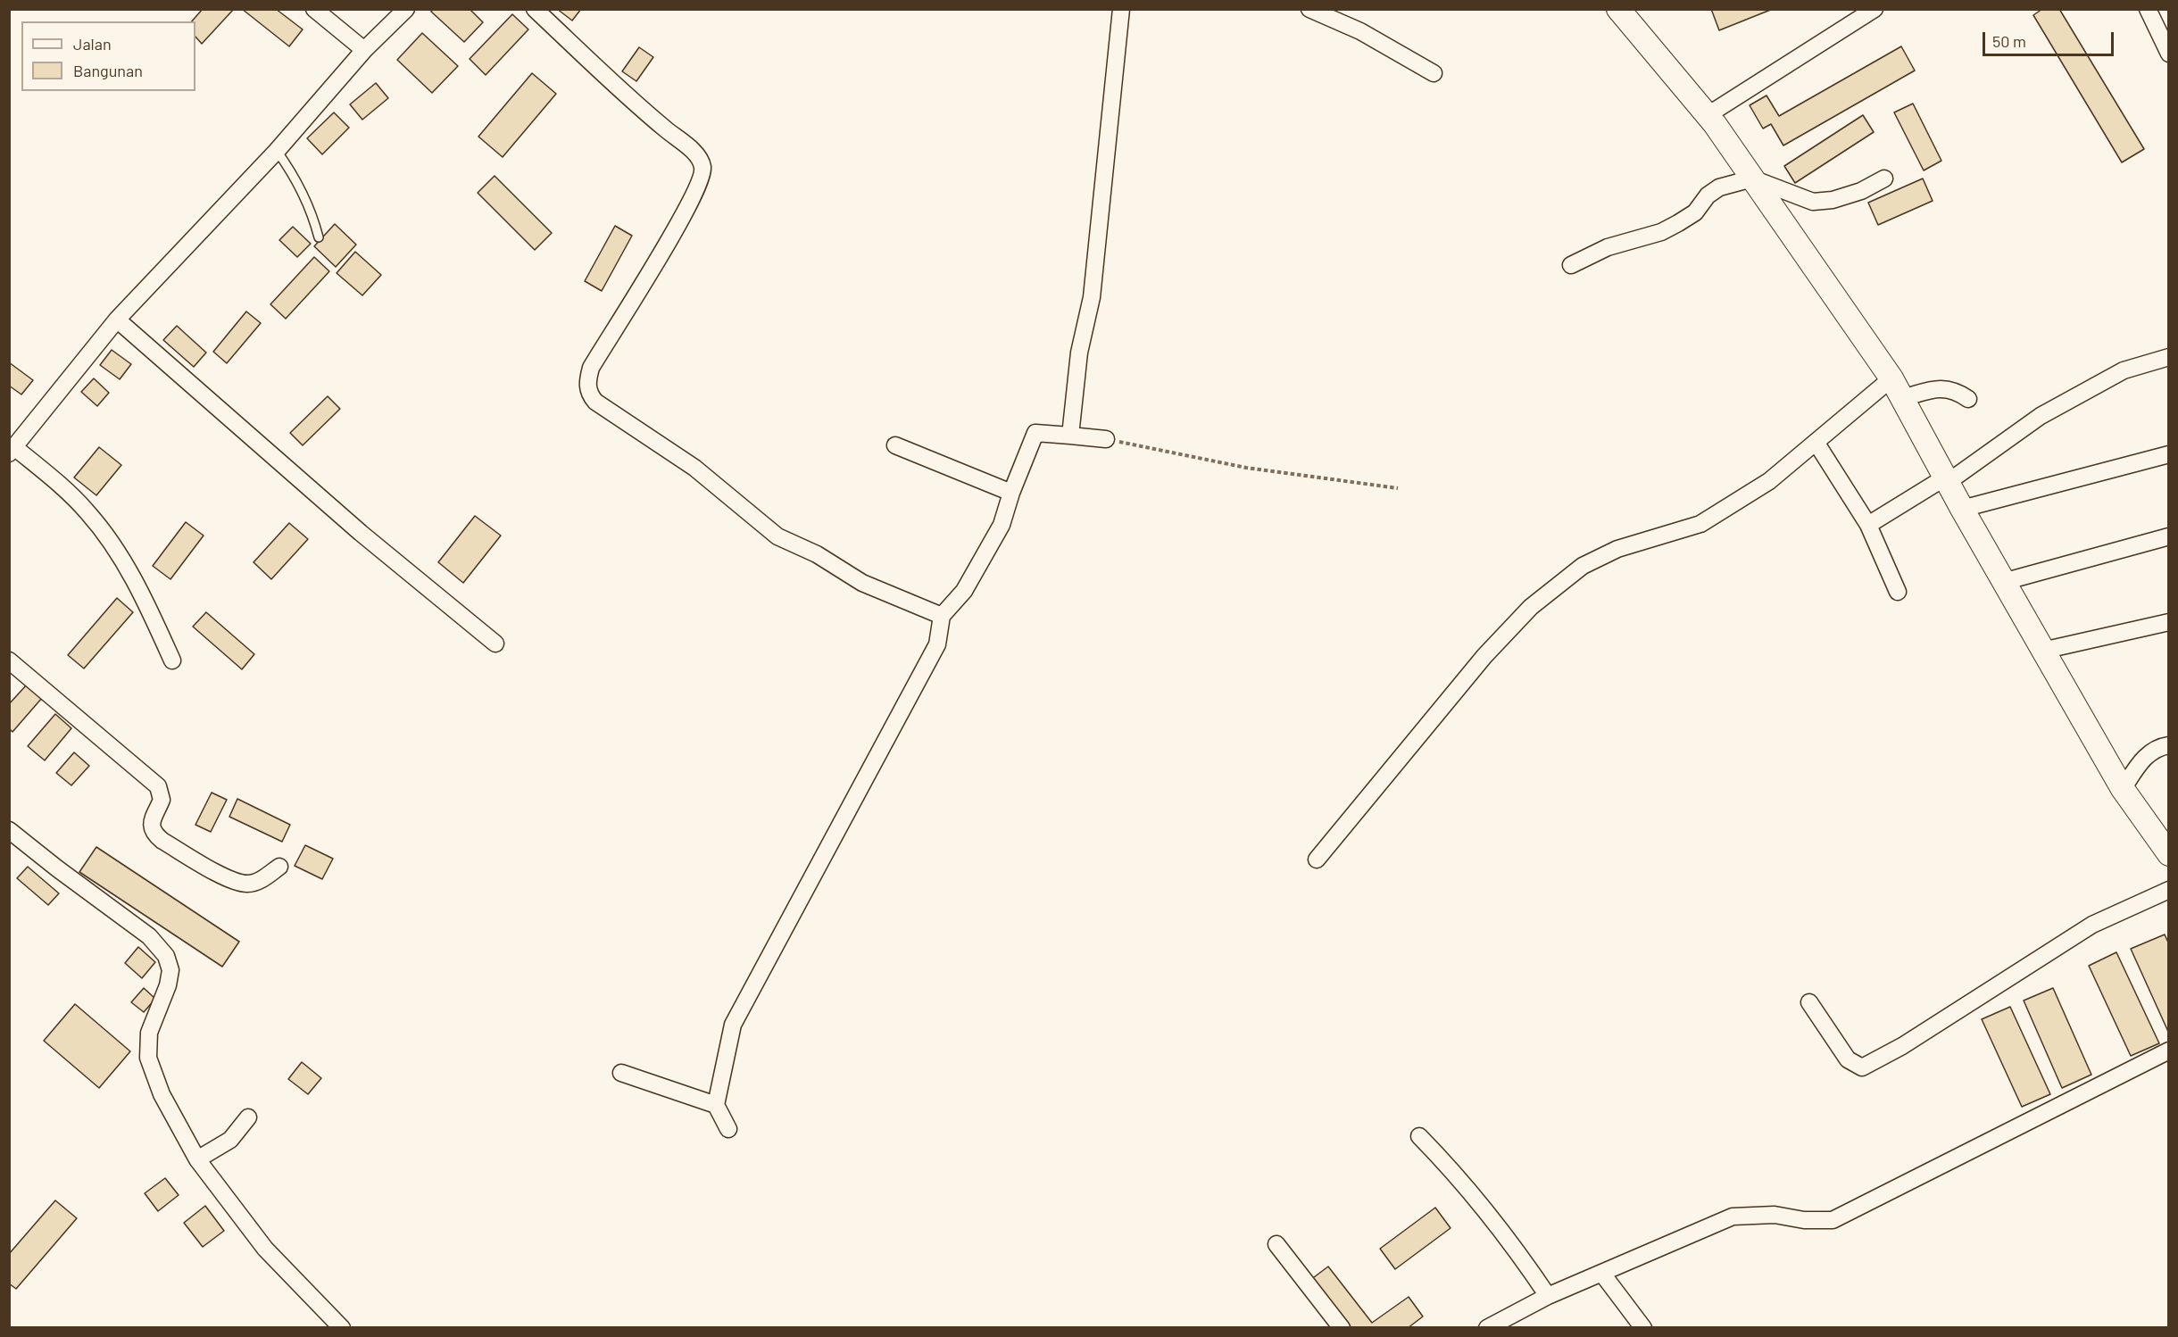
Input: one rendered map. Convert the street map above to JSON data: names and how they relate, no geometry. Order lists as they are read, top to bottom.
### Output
{
  "legend": ["Jalan", "Bangunan"],
  "scale_bar": "50 m"
}
